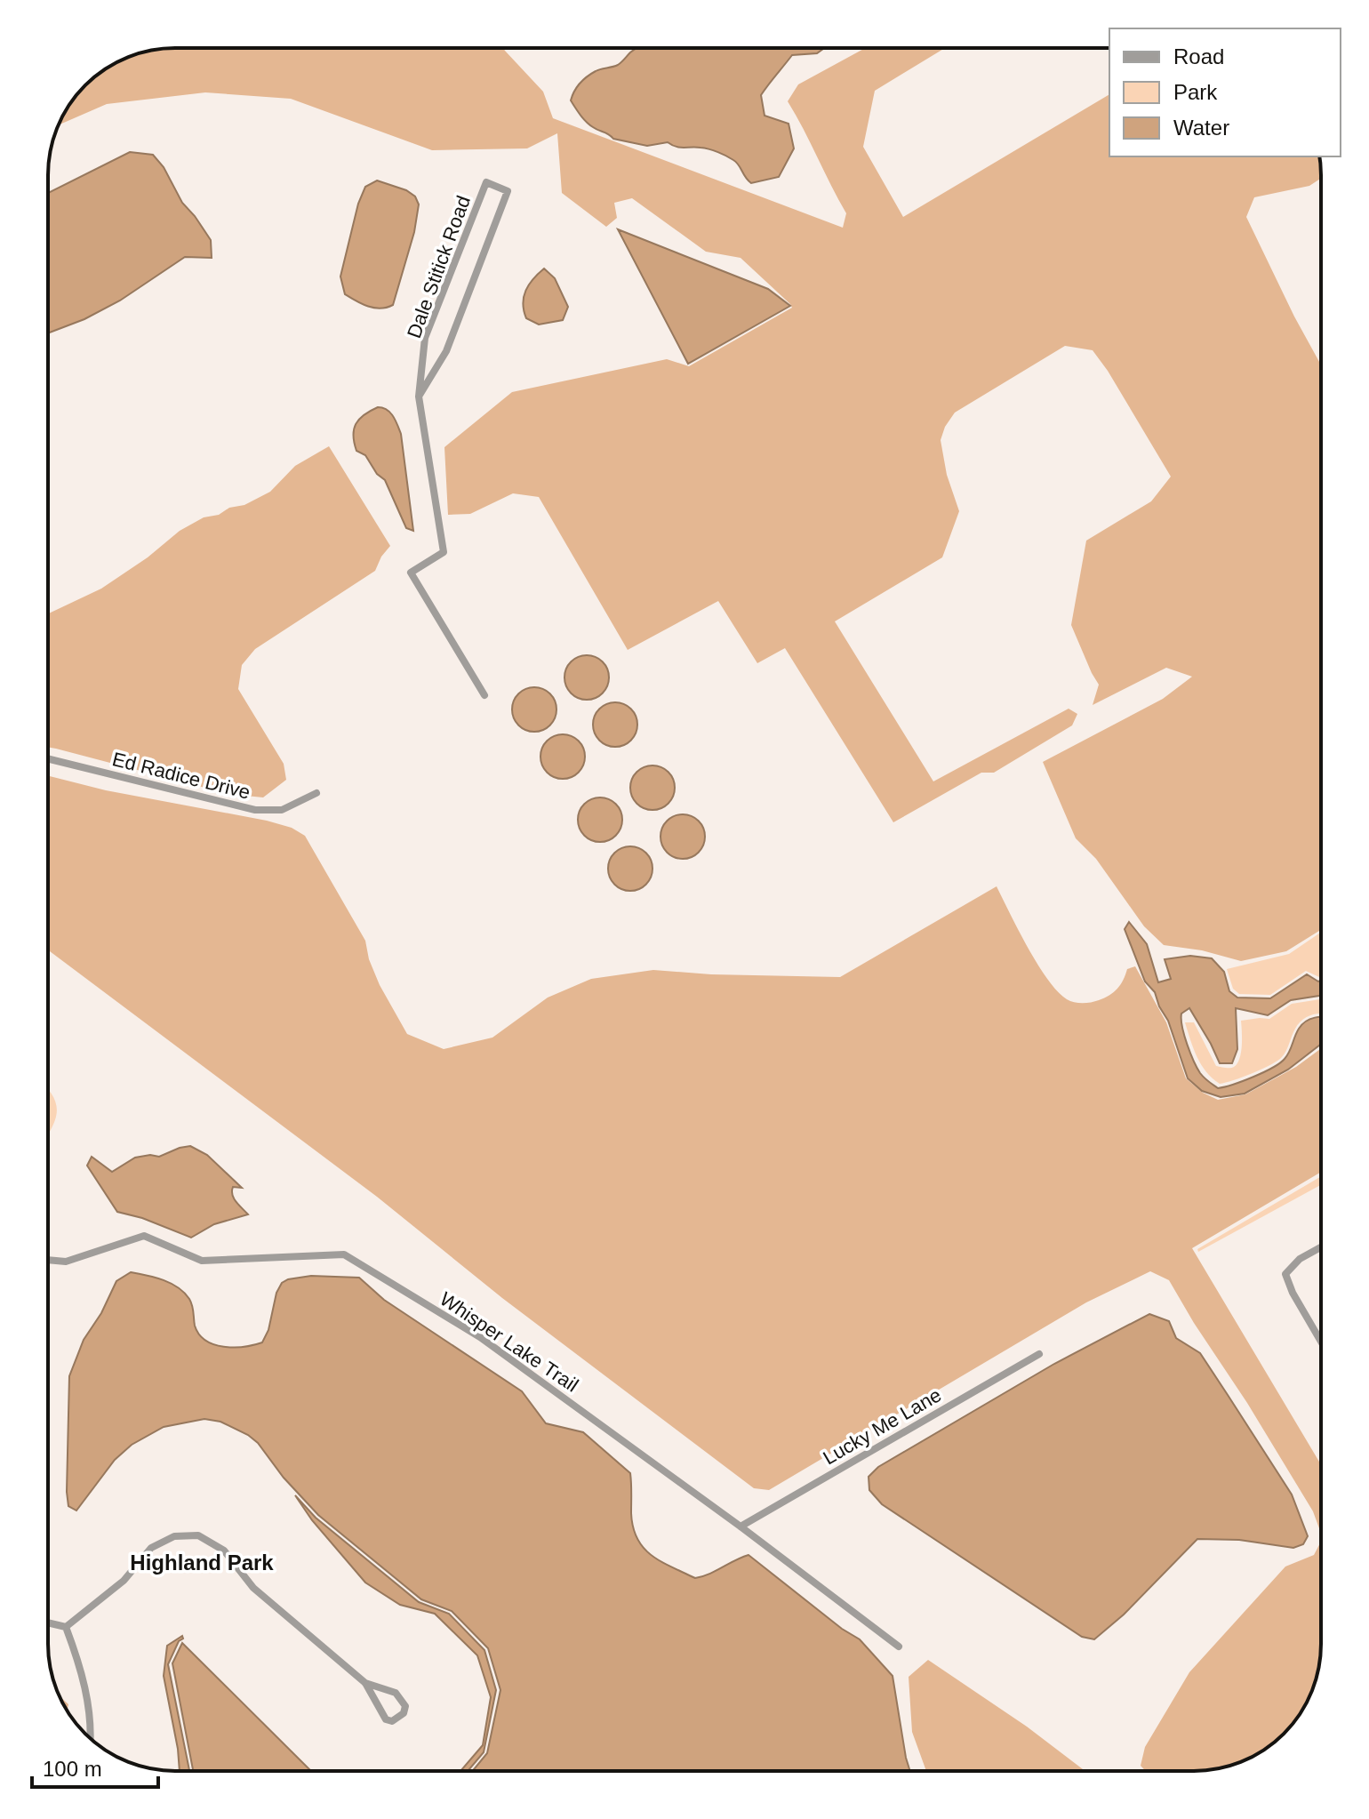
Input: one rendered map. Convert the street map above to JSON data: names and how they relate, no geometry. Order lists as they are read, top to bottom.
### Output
{
  "streets": {
    "street": [
      "Dale Stitick Road",
      "Ed Radice Drive",
      "Whisper Lake Trail",
      "Lucky Me Lane"
    ]
  },
  "crossings": [
    ["Whisper Lake Trail", "Lucky Me Lane"]
  ],
  "districts": ["Highland Park"],
  "legend": ["Road", "Park", "Water"],
  "scale_bar": "100 m"
}
